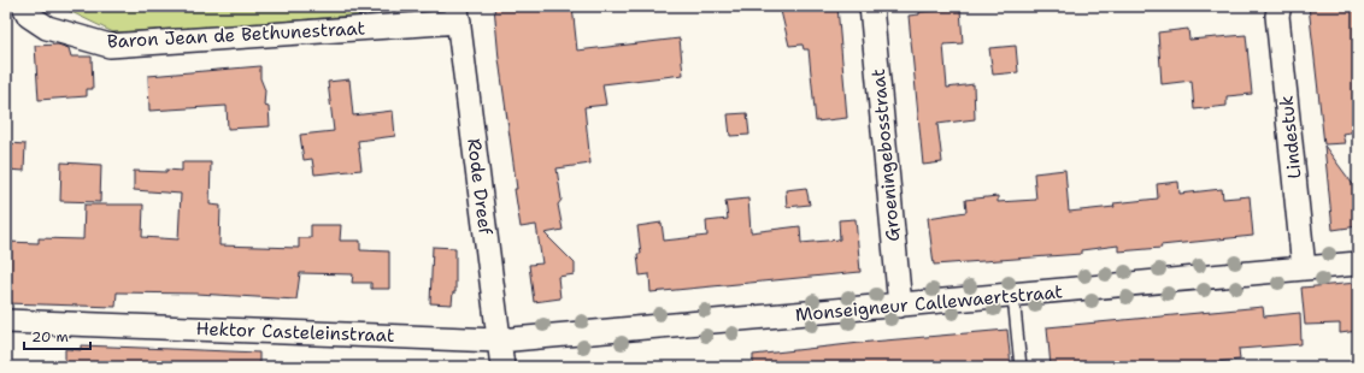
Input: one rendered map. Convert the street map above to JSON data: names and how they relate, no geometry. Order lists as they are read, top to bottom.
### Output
{
  "streets": {
    "street": [
      "Baron Jean de Bethunestraat",
      "Lindestuk",
      "Groeningebosstraat",
      "Rode Dreef",
      "Monseigneur Callewaertstraat",
      "Hektor Casteleinstraat"
    ]
  },
  "crossings": [
    ["Baron Jean de Bethunestraat", "Rode Dreef"],
    ["Lindestuk", "Monseigneur Callewaertstraat"],
    ["Groeningebosstraat", "Monseigneur Callewaertstraat"],
    ["Rode Dreef", "Monseigneur Callewaertstraat"],
    ["Rode Dreef", "Hektor Casteleinstraat"],
    ["Monseigneur Callewaertstraat", "Hektor Casteleinstraat"]
  ],
  "scale_bar": "20 m"
}
